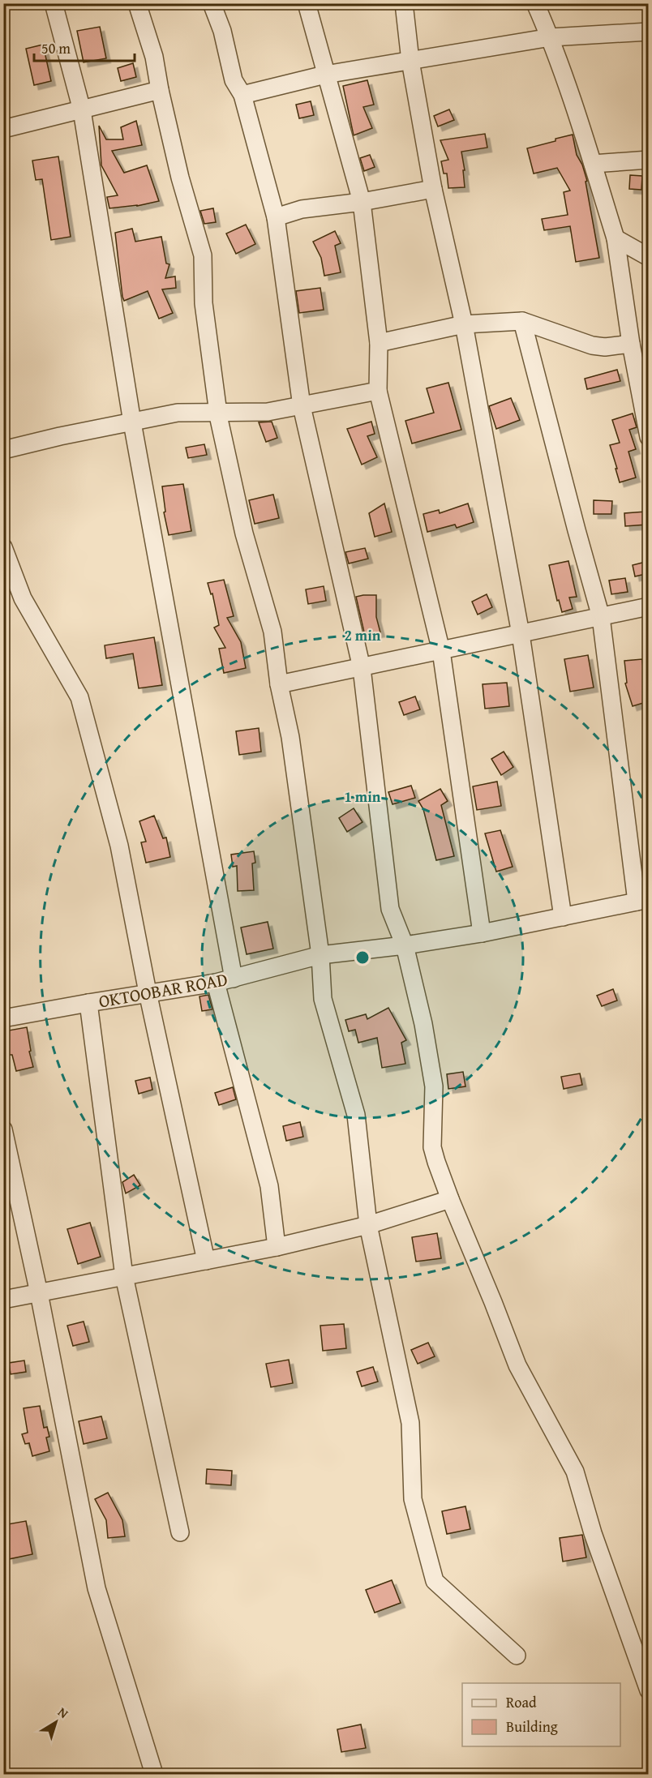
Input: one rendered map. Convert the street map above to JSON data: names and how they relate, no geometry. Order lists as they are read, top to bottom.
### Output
{
  "streets": {
    "street": ["OKTOOBAR ROAD"]
  },
  "legend": ["Road", "Building"],
  "scale_bar": "50 m",
  "north": "top right",
  "rings": ["2 min", "1 min"]
}
